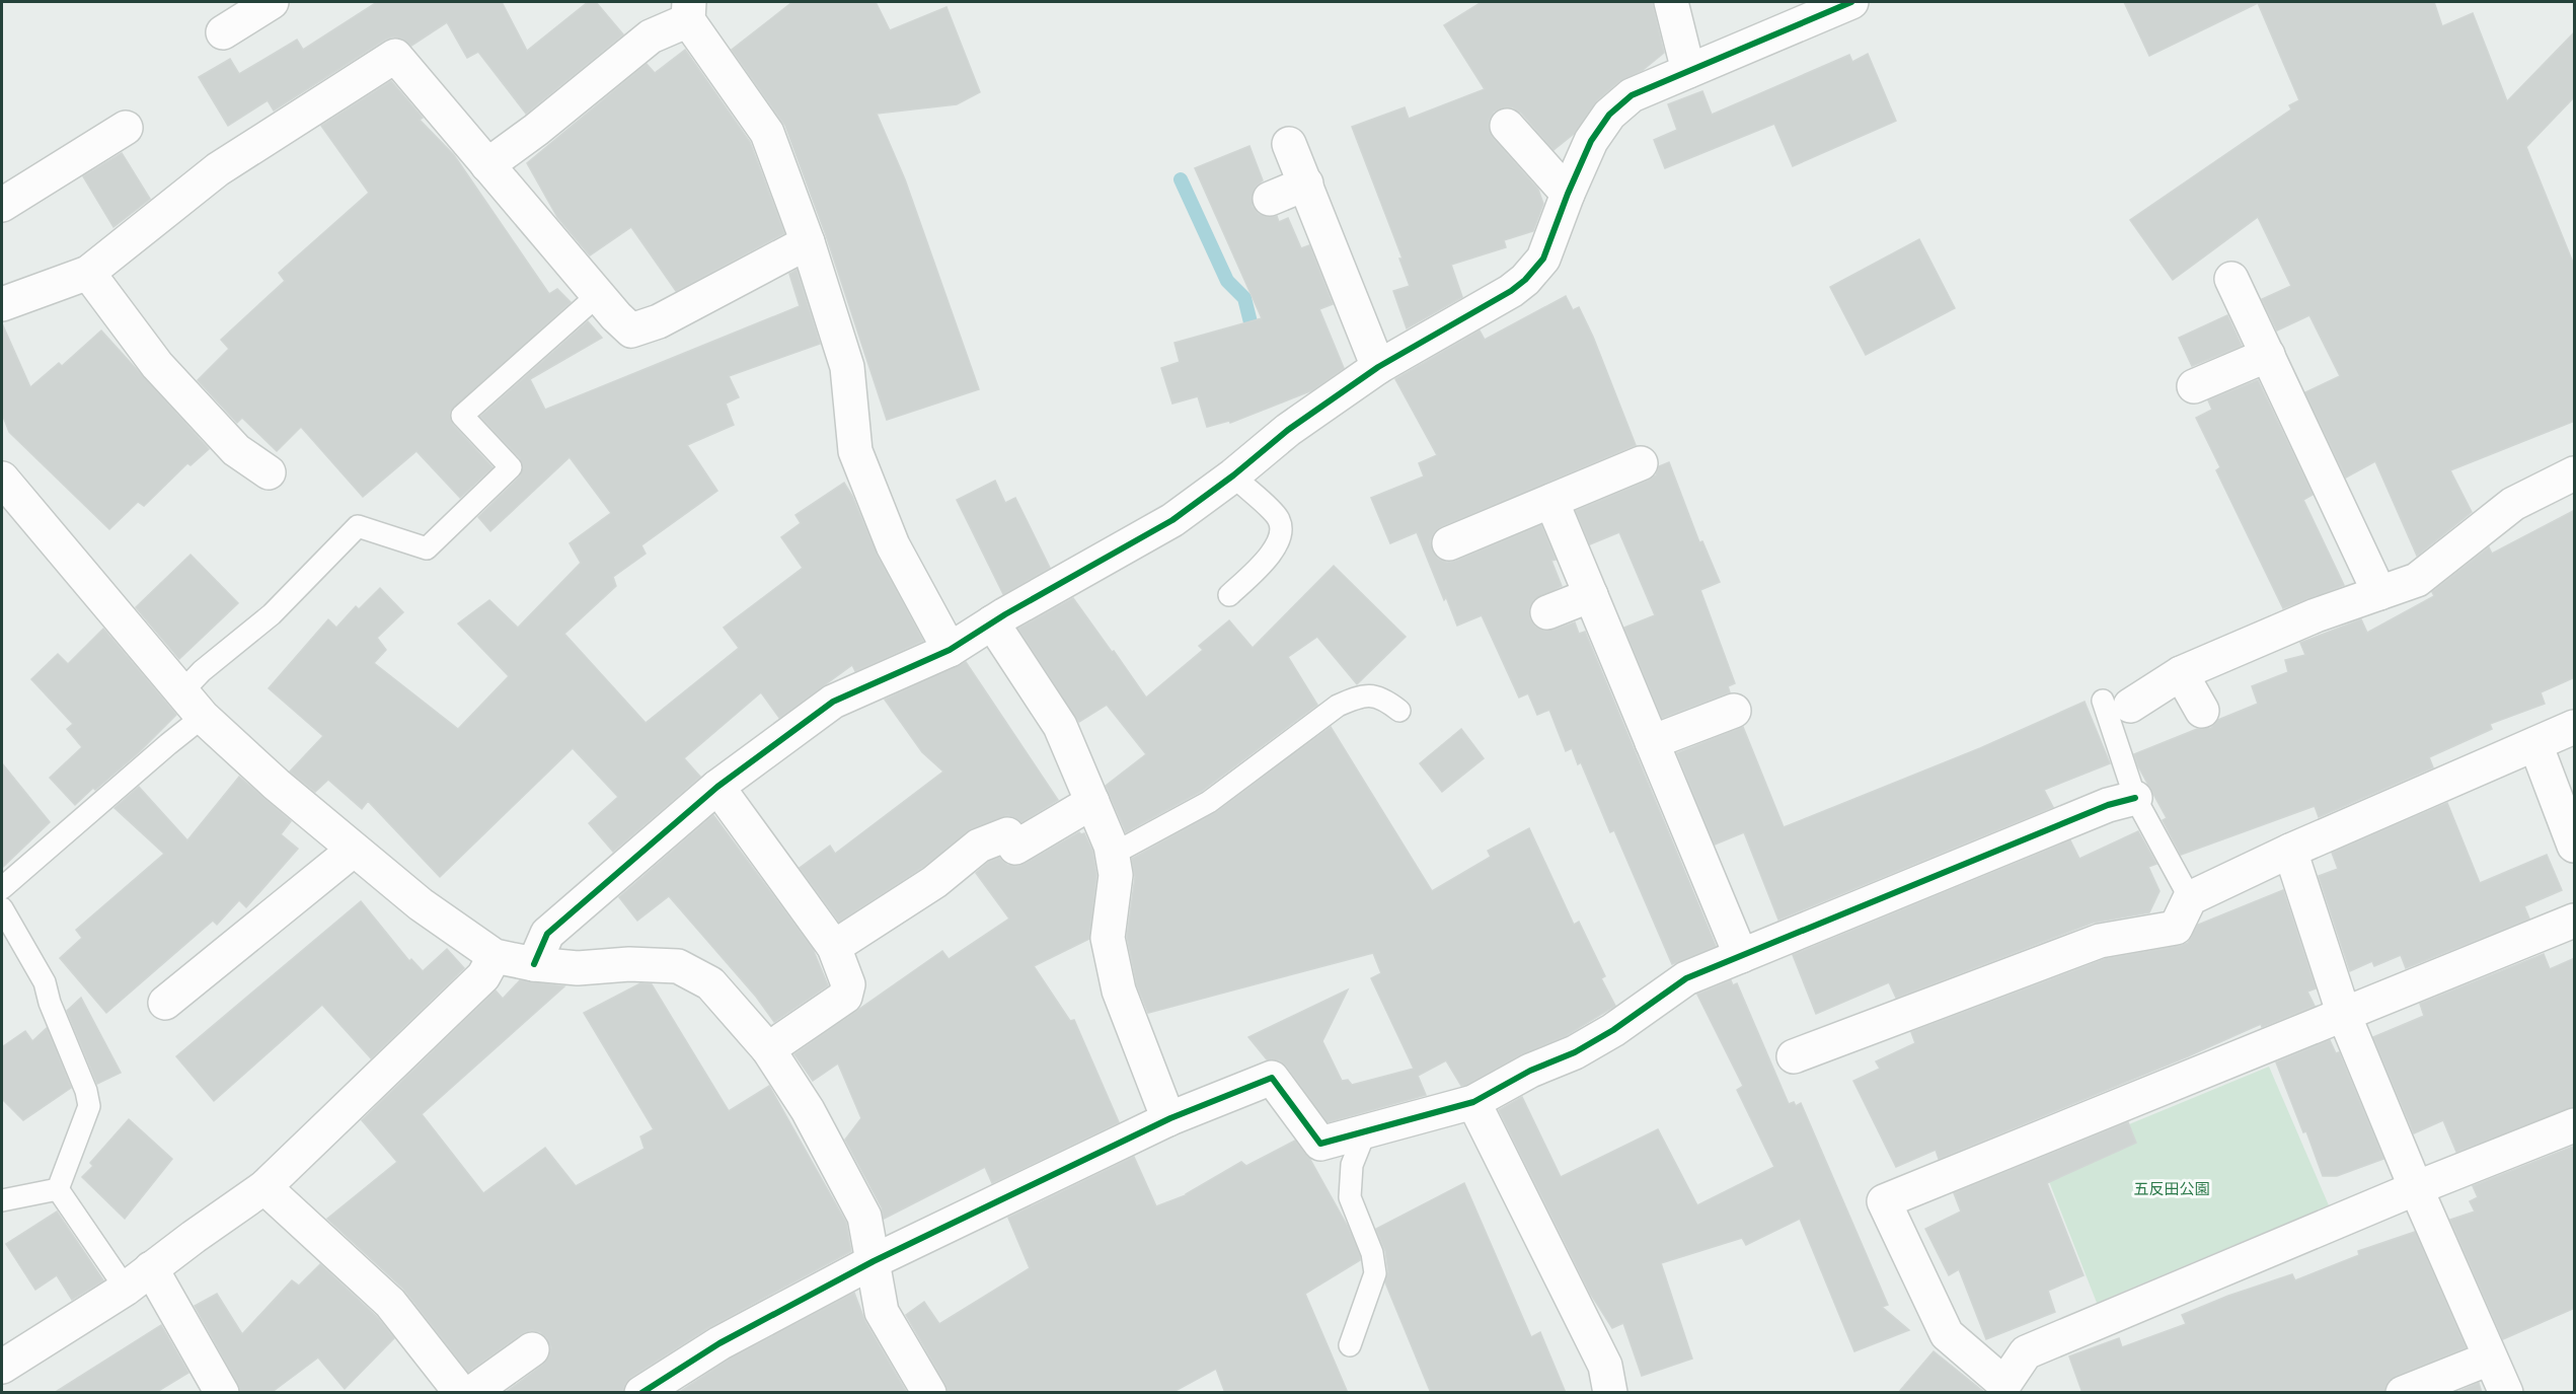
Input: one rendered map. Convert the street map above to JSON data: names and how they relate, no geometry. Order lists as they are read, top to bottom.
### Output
{
  "parks": ["五反田公園"]
}
